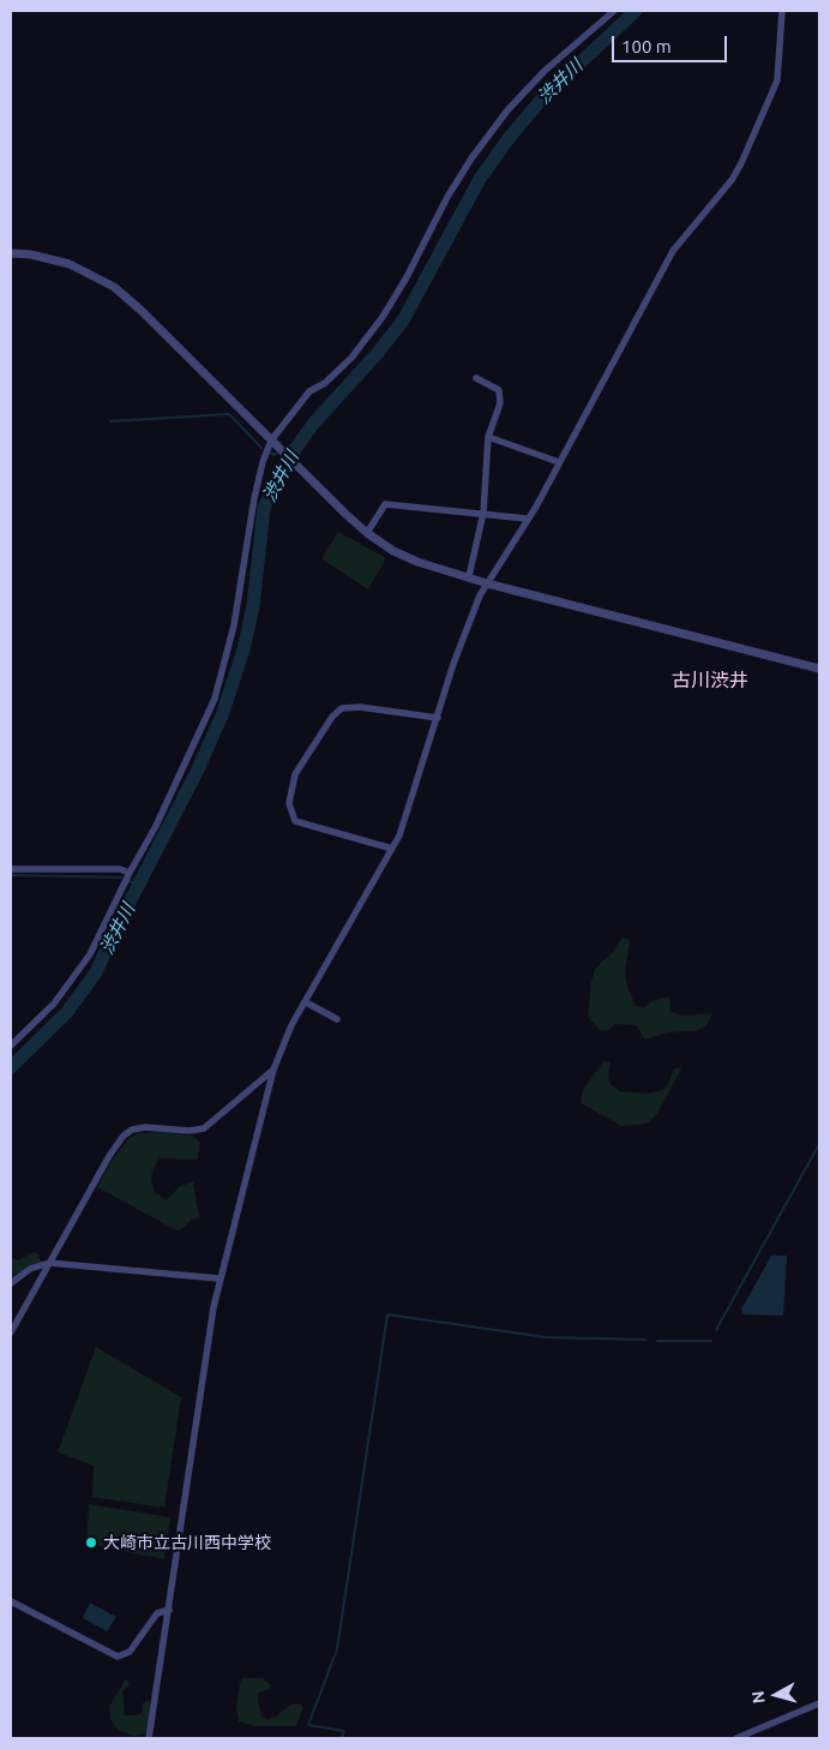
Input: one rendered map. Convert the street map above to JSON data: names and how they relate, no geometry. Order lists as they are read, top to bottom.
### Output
{
  "districts": ["古川渋井"],
  "water": ["渋井川"],
  "places": ["大崎市立古川西中学校"],
  "scale_bar": "100 m",
  "north": "left"
}
